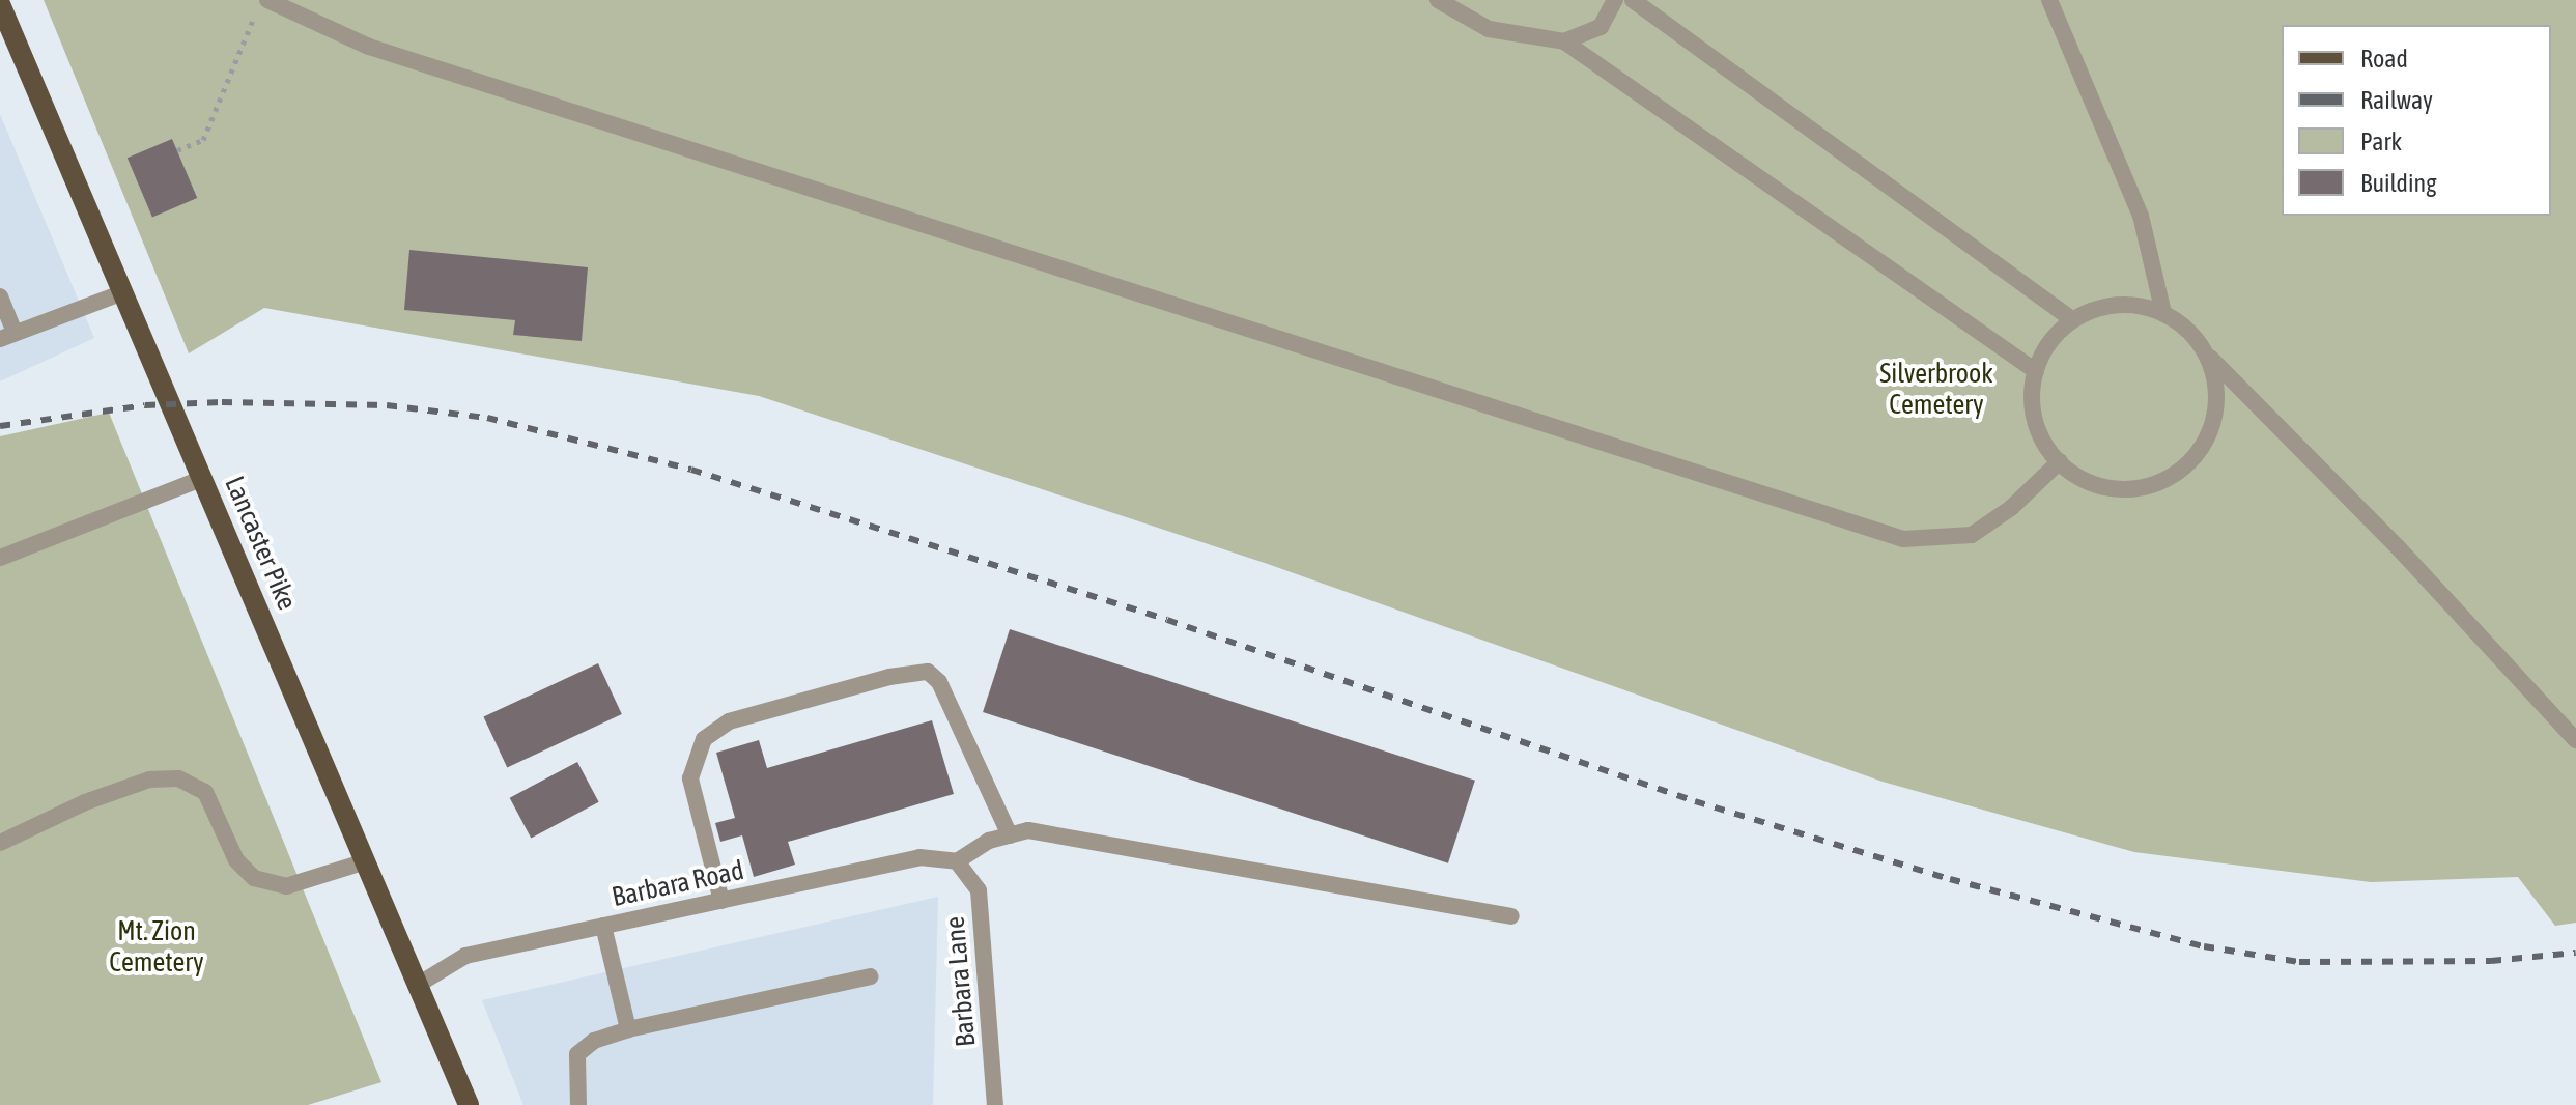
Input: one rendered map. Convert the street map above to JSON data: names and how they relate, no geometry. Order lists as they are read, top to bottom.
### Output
{
  "streets": {
    "main road": ["Lancaster Pike"],
    "lane": ["Barbara Road", "Barbara Lane"]
  },
  "crossings": [
    ["Lancaster Pike", "Barbara Road"],
    ["Barbara Road", "Barbara Lane"]
  ],
  "parks": ["Silverbrook Cemetery", "Mt. Zion Cemetery"],
  "legend": [
    "Road",
    "Railway",
    "Park",
    "Building"
  ]
}
